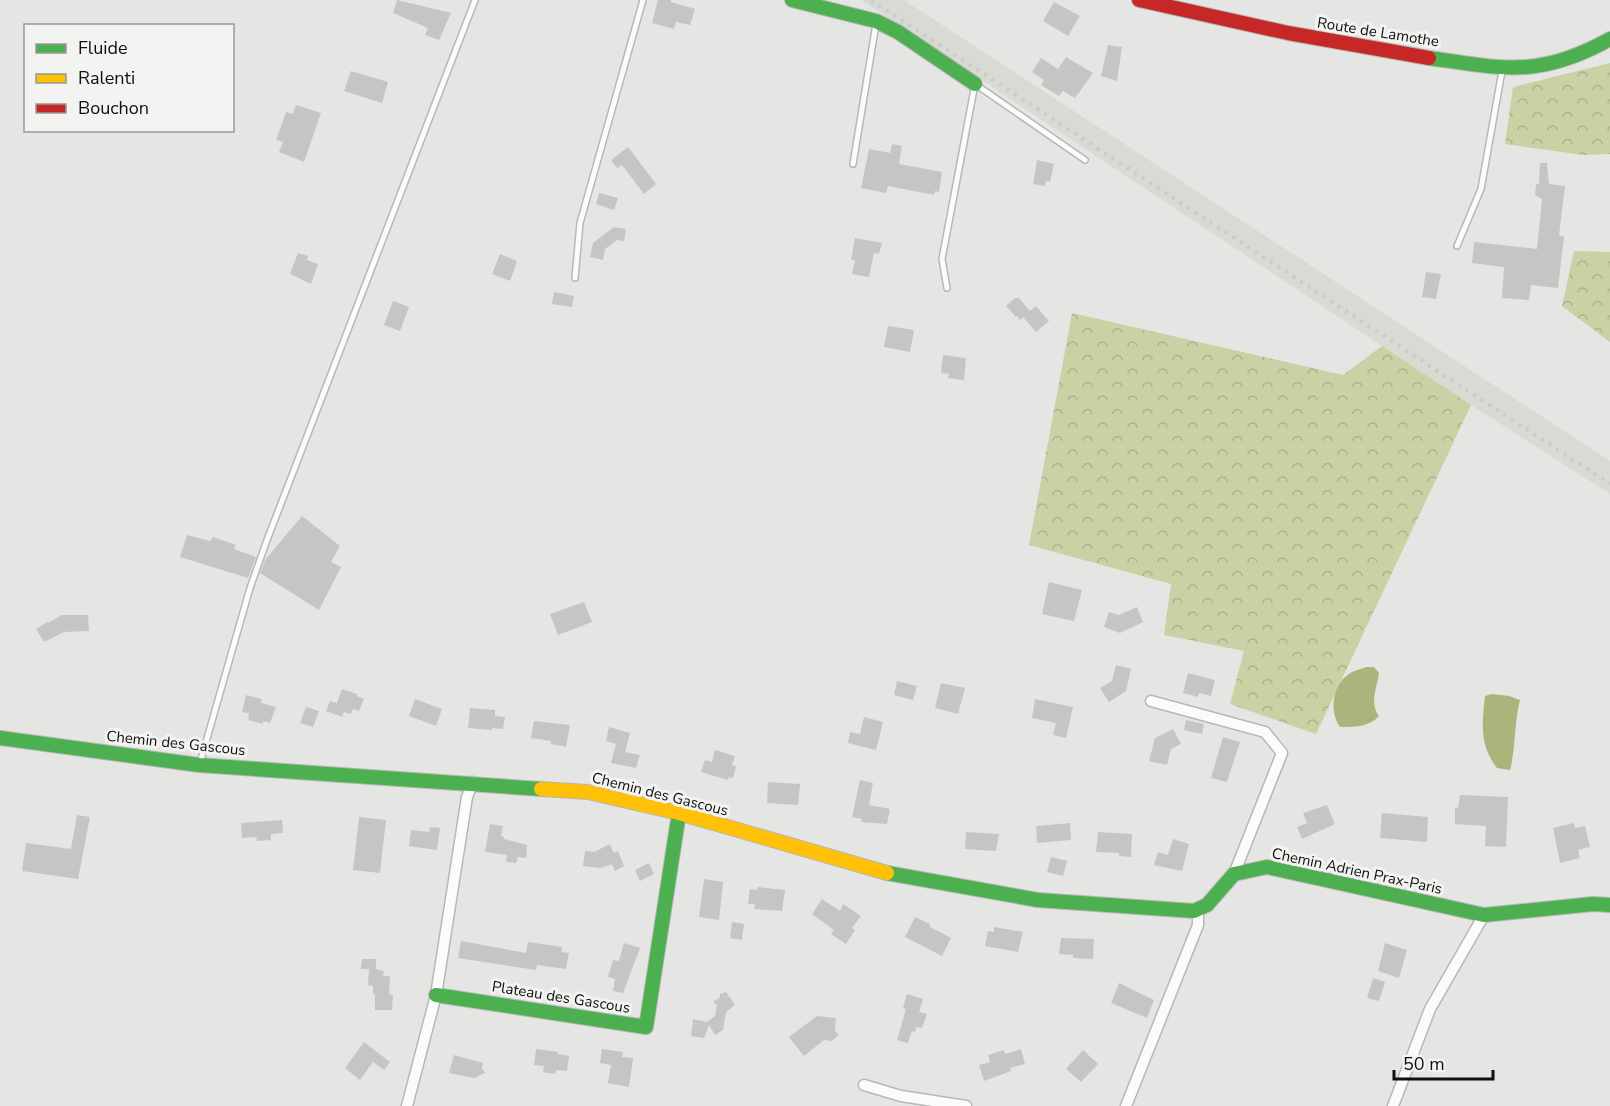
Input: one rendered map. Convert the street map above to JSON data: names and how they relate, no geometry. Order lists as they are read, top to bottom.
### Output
{
  "streets": {
    "street": [
      "Route de Lamothe",
      "Chemin des Gascous",
      "Chemin Adrien Prax-Paris",
      "Plateau des Gascous"
    ]
  },
  "crossings": [
    ["Chemin des Gascous", "Plateau des Gascous"]
  ],
  "legend": ["Fluide", "Ralenti", "Bouchon"],
  "scale_bar": "50 m"
}
